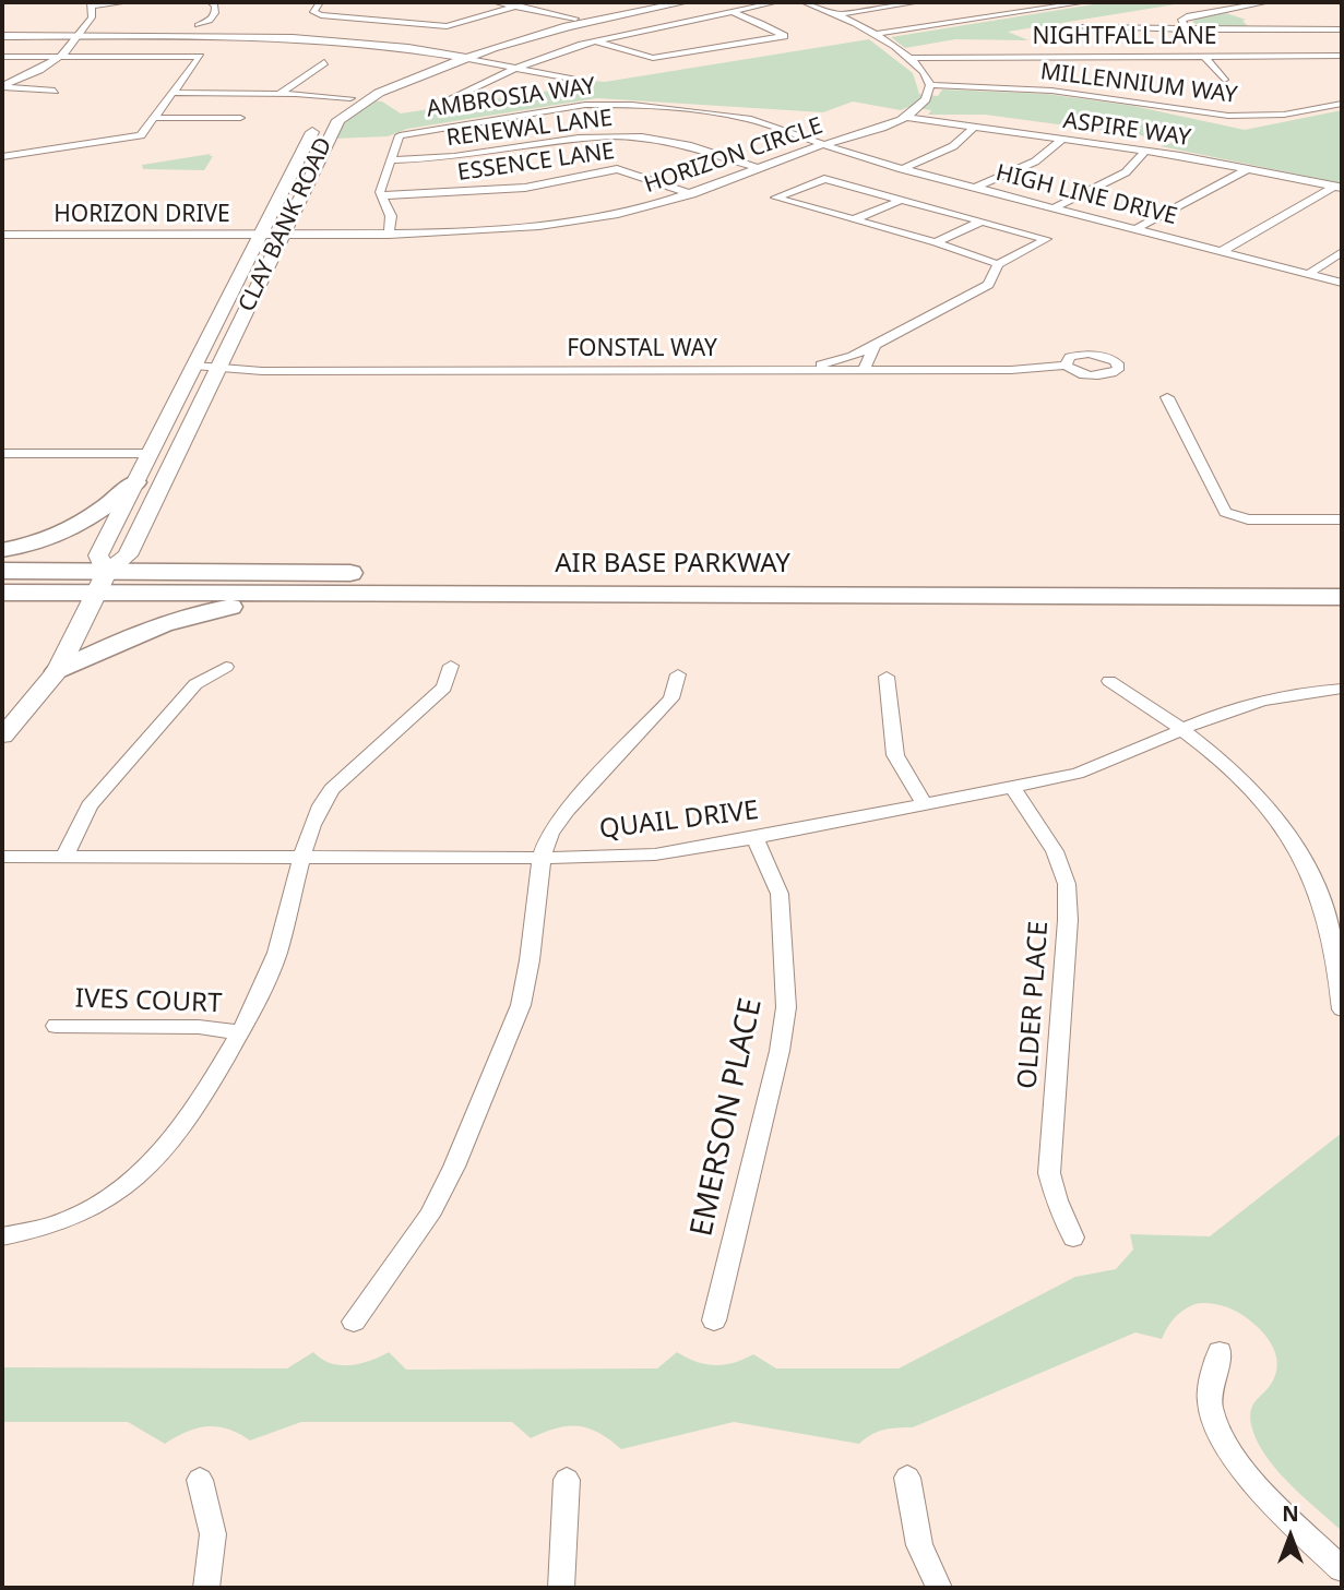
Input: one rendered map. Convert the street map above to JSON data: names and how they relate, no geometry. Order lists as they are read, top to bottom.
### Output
{
  "streets": {
    "main road": ["AIR BASE PARKWAY"],
    "street": [
      "NIGHTFALL LANE",
      "MILLENNIUM WAY",
      "AMBROSIA WAY",
      "RENEWAL LANE",
      "ASPIRE WAY",
      "HORIZON CIRCLE",
      "ESSENCE LANE",
      "HIGH LINE DRIVE",
      "HORIZON DRIVE",
      "CLAY BANK ROAD",
      "FONSTAL WAY",
      "QUAIL DRIVE",
      "IVES COURT",
      "OLDER PLACE",
      "EMERSON PLACE"
    ]
  },
  "crossings": [
    ["MILLENNIUM WAY", "HORIZON CIRCLE"],
    ["AMBROSIA WAY", "RENEWAL LANE"],
    ["AMBROSIA WAY", "HORIZON CIRCLE"],
    ["AMBROSIA WAY", "ESSENCE LANE"],
    ["AMBROSIA WAY", "HIGH LINE DRIVE"],
    ["RENEWAL LANE", "HORIZON CIRCLE"],
    ["ASPIRE WAY", "HORIZON CIRCLE"],
    ["HORIZON CIRCLE", "ESSENCE LANE"],
    ["HORIZON CIRCLE", "HIGH LINE DRIVE"],
    ["HORIZON CIRCLE", "HORIZON DRIVE"],
    ["HORIZON CIRCLE", "CLAY BANK ROAD"],
    ["HORIZON DRIVE", "CLAY BANK ROAD"],
    ["CLAY BANK ROAD", "FONSTAL WAY"],
    ["CLAY BANK ROAD", "AIR BASE PARKWAY"],
    ["QUAIL DRIVE", "OLDER PLACE"],
    ["QUAIL DRIVE", "EMERSON PLACE"]
  ],
  "north": "top"
}
